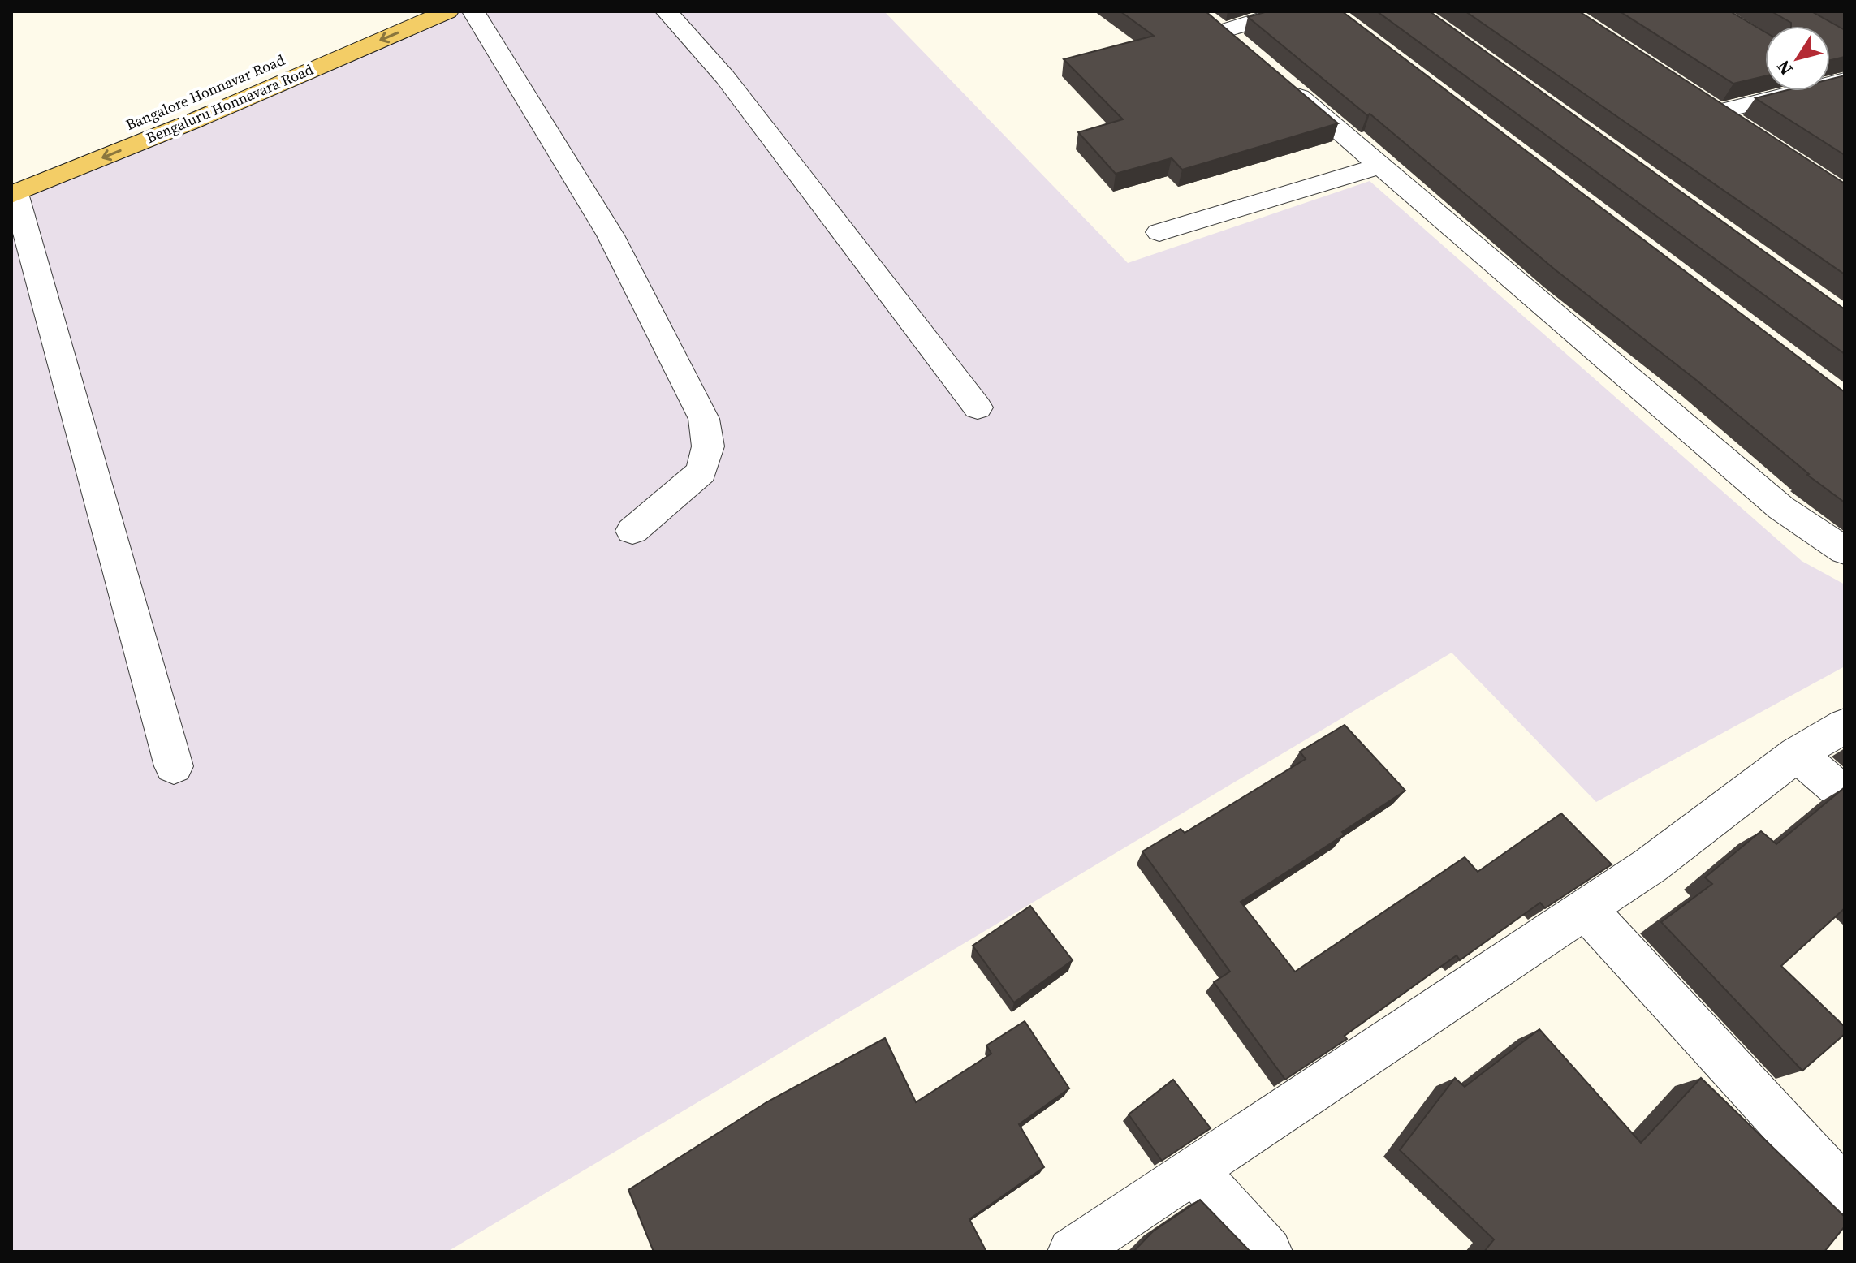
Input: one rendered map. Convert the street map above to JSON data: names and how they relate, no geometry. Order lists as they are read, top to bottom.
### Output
{
  "streets": {
    "main road": ["Bangalore Honnavar Road", "Bengaluru Honnavara Road"]
  },
  "crossings": [
    ["Bangalore Honnavar Road", "Bengaluru Honnavara Road"]
  ],
  "one_way": ["Bengaluru Honnavara Road"],
  "north": "bottom left"
}
